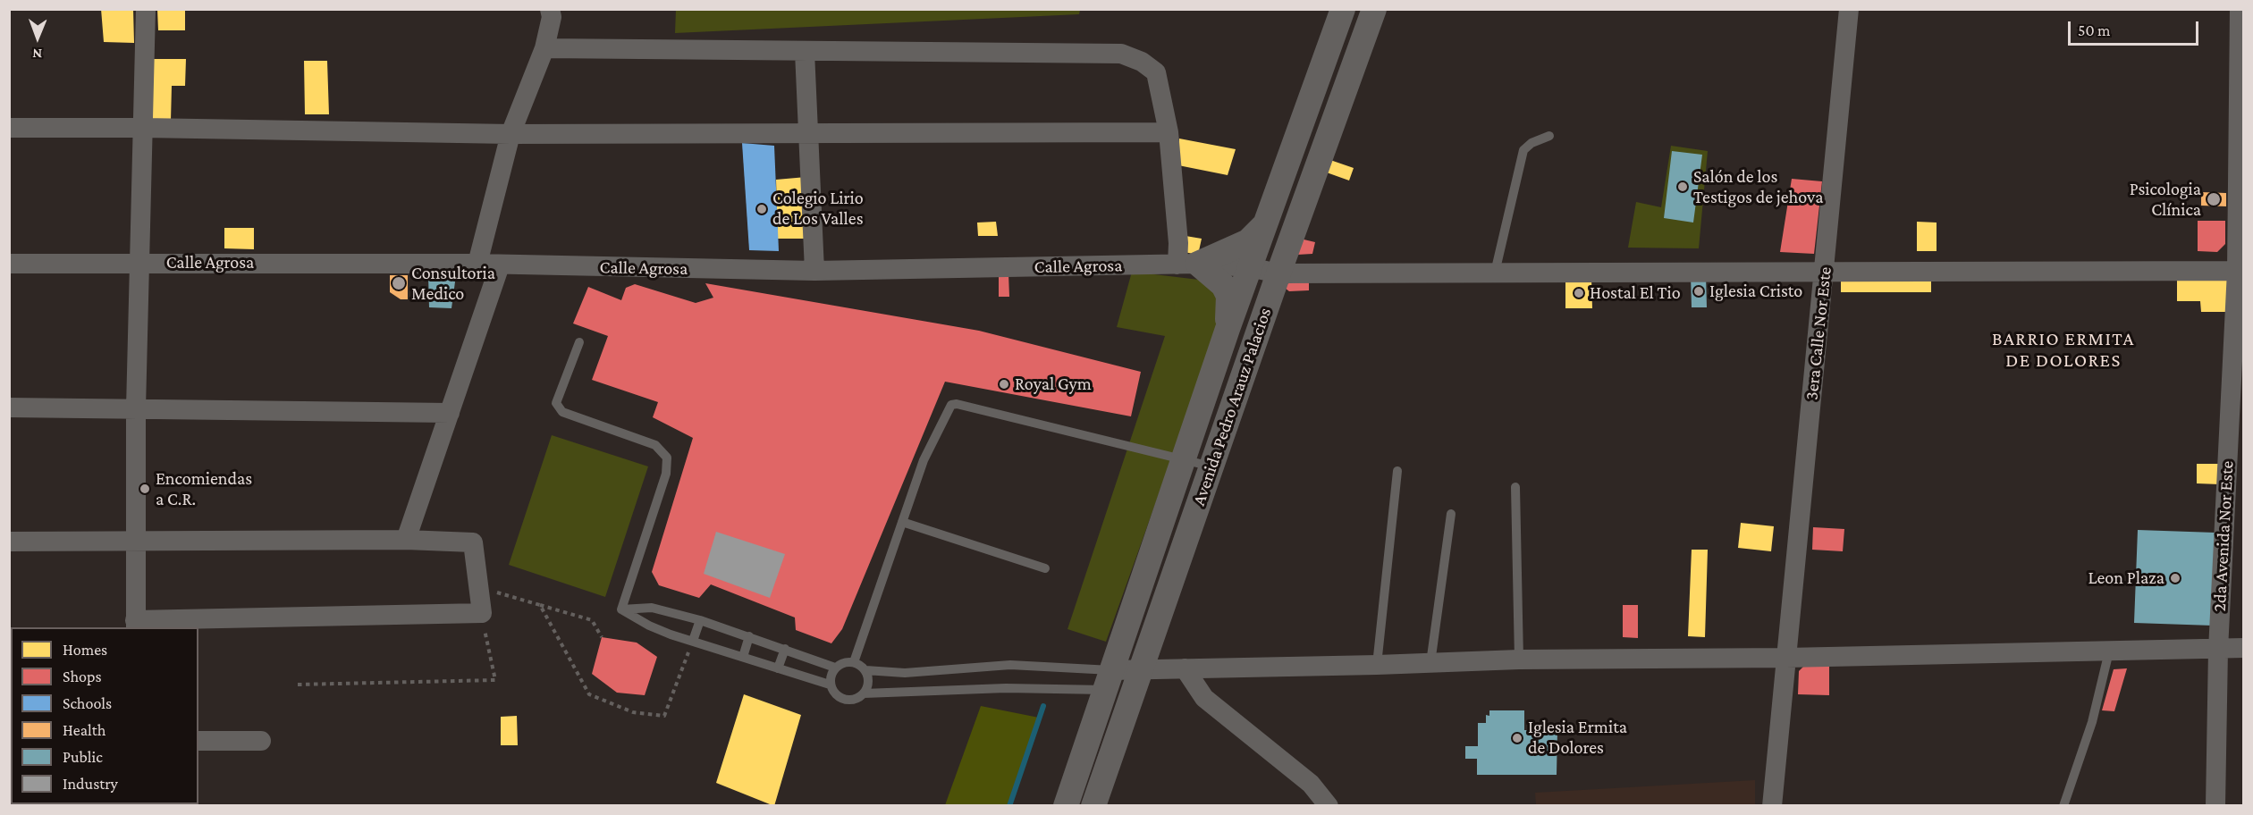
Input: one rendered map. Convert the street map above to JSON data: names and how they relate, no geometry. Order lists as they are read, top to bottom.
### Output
{
  "streets": {
    "street": [
      "Calle Agrosa",
      "3era Calle Nor Este",
      "Avenida Pedro Arauz Palacios",
      "2da Avenida Nor Este"
    ]
  },
  "crossings": [
    ["Calle Agrosa", "3era Calle Nor Este"],
    ["Calle Agrosa", "Avenida Pedro Arauz Palacios"],
    ["Calle Agrosa", "2da Avenida Nor Este"]
  ],
  "districts": ["BARRIO ERMITA DE DOLORES"],
  "places": [
    "Salón de los Testigos de jehova",
    "Psicologia Clínica",
    "Colegio Lirio de Los Valles",
    "Consultoria Medico",
    "Iglesia Cristo",
    "Hostal El Tio",
    "Royal Gym",
    "Encomiendas a C.R.",
    "Leon Plaza",
    "Iglesia Ermita de Dolores"
  ],
  "legend": [
    "Homes",
    "Shops",
    "Schools",
    "Health",
    "Public",
    "Industry"
  ],
  "scale_bar": "50 m",
  "north": "bottom"
}
